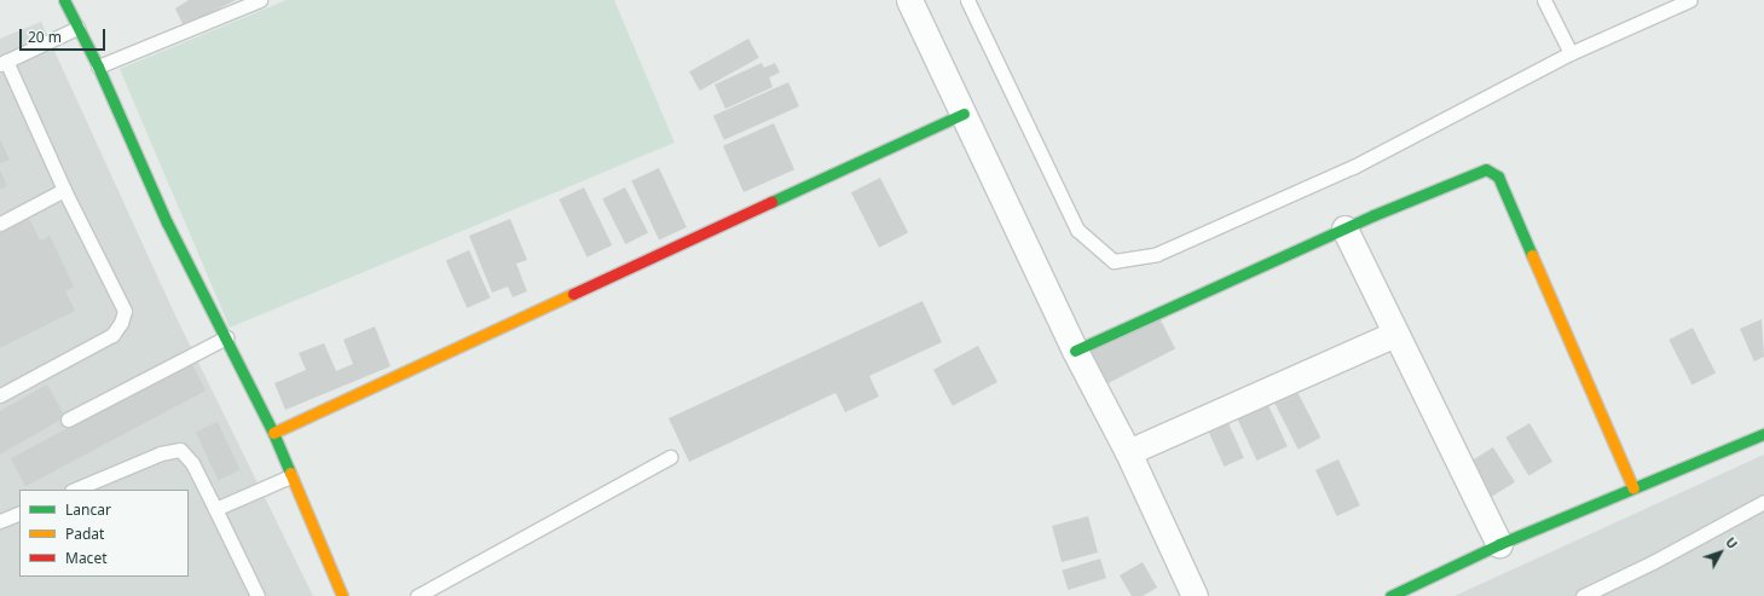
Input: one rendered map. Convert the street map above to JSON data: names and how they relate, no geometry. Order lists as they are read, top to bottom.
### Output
{
  "legend": ["Lancar", "Padat", "Macet"],
  "scale_bar": "20 m",
  "north": "top right"
}
